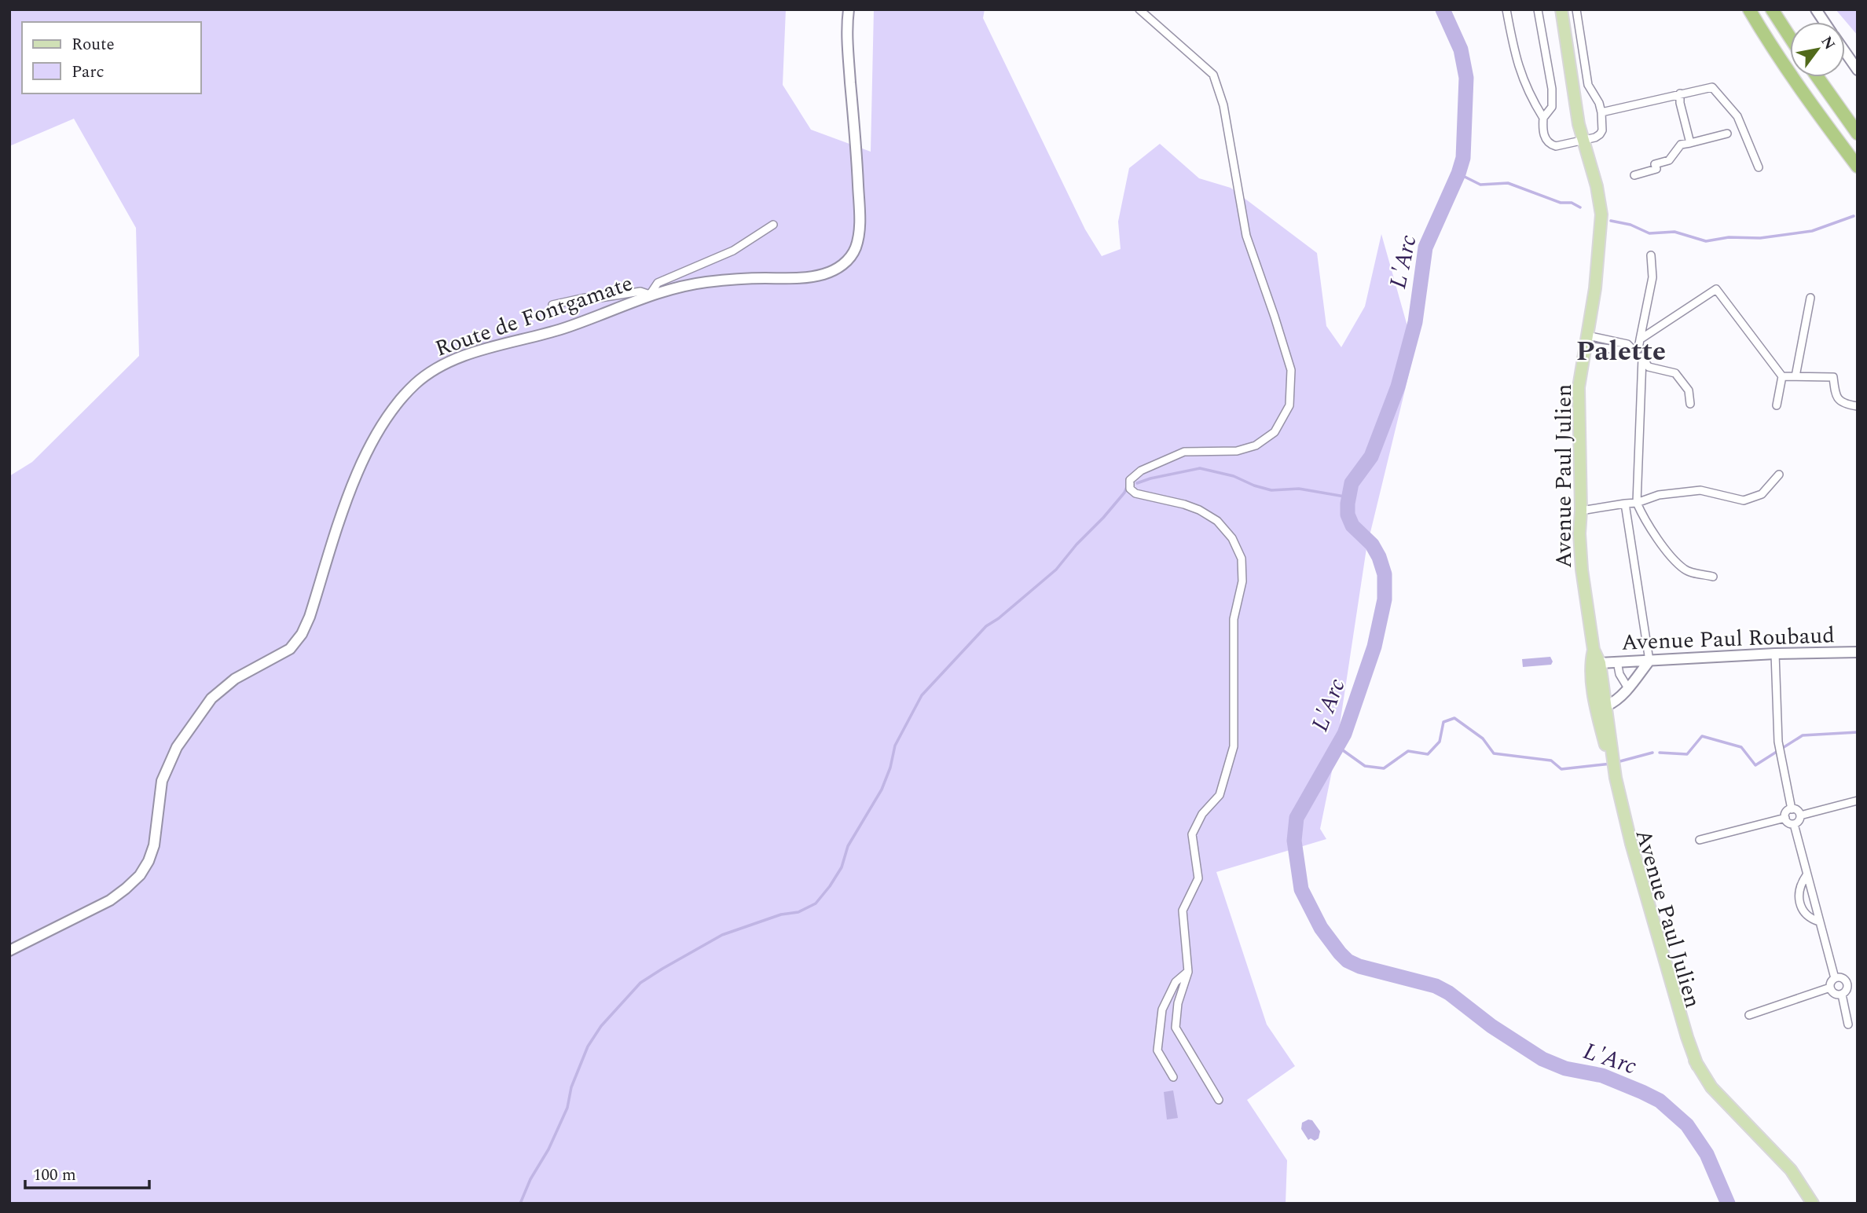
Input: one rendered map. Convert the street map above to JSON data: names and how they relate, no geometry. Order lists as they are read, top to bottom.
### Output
{
  "streets": {
    "main road": ["Avenue Paul Julien"],
    "street": ["Route de Fontgamate", "Avenue Paul Roubaud"]
  },
  "crossings": [
    ["Avenue Paul Julien", "Avenue Paul Roubaud"]
  ],
  "districts": ["Palette"],
  "water": ["L'Arc"],
  "legend": ["Route", "Parc"],
  "scale_bar": "100 m",
  "north": "top right"
}
